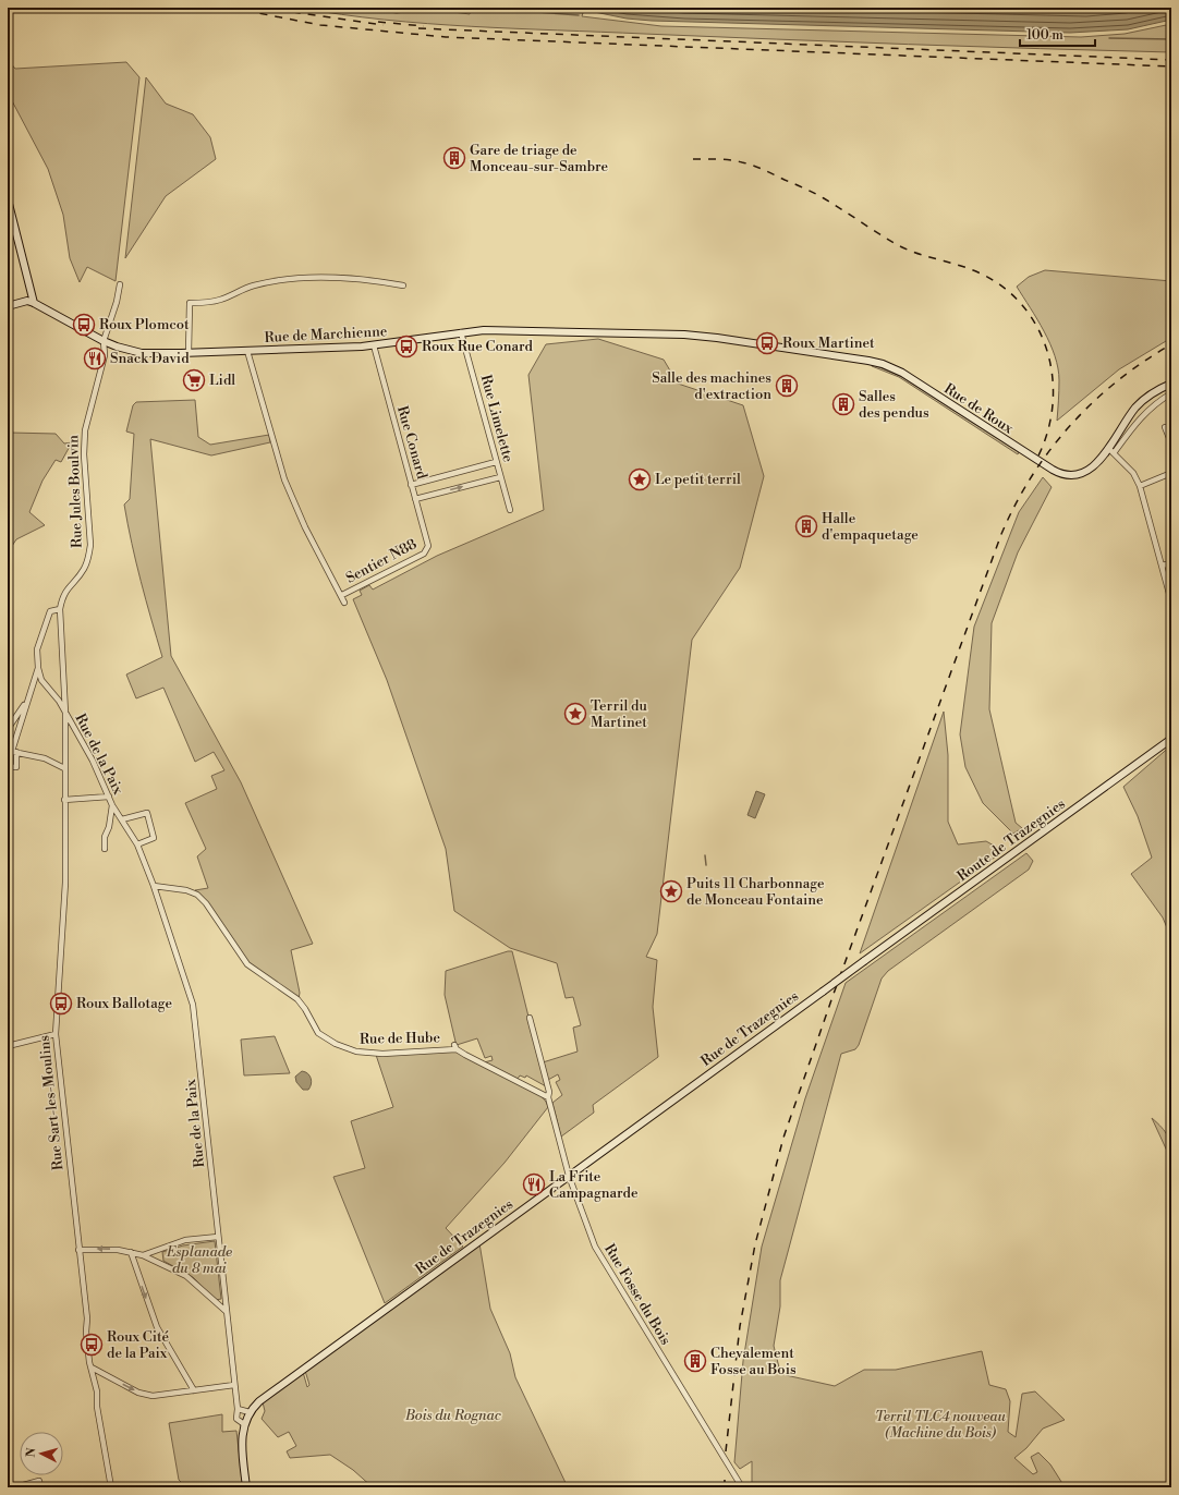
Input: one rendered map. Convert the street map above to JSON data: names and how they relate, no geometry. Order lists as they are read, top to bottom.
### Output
{
  "streets": {
    "main road": [
      "Rue de Marchienne",
      "Rue de Roux",
      "Route de Trazegnies",
      "Rue de Trazegnies"
    ],
    "street": [
      "Rue Limelette",
      "Rue Conard",
      "Rue Jules Boulvin",
      "Sentier N88",
      "Rue de la Paix",
      "Rue de Hube",
      "Rue Sart-les-Moulins",
      "Rue Fosse du Bois"
    ]
  },
  "crossings": [
    ["Rue de Marchienne", "Rue de Roux"],
    ["Rue de Marchienne", "Rue Limelette"],
    ["Rue de Marchienne", "Rue Conard"],
    ["Rue de Marchienne", "Rue Jules Boulvin"],
    ["Rue Conard", "Sentier N88"],
    ["Rue Jules Boulvin", "Rue de la Paix"],
    ["Rue Jules Boulvin", "Rue Sart-les-Moulins"],
    ["Rue de la Paix", "Rue de Trazegnies"],
    ["Rue de la Paix", "Rue de Hube"],
    ["Rue de la Paix", "Rue Sart-les-Moulins"],
    ["Route de Trazegnies", "Rue de Trazegnies"],
    ["Rue de Trazegnies", "Rue Fosse du Bois"],
    ["Rue de Hube", "Rue Fosse du Bois"]
  ],
  "parks": ["Esplanade du 8 mai", "Bois du Rognac", "Terril TLC4 nouveau (Machine du Bois)"],
  "places": {
    "building": [
      "Gare de triage de Monceau-sur-Sambre",
      "Salle des machines d'extraction",
      "Salles des pendus",
      "Halle d'empaquetage",
      "Chevalement Fosse au Bois"
    ],
    "bus stop": [
      "Roux Plomcot",
      "Roux Martinet",
      "Roux Rue Conard",
      "Roux Ballotage",
      "Roux Cité de la Paix"
    ],
    "restaurant": ["Snack David", "La Frite Campagnarde"],
    "supermarket": ["Lidl"],
    "place": ["Le petit terril", "Terril du Martinet", "Puits 11 Charbonnage de Monceau Fontaine"]
  },
  "scale_bar": "100 m",
  "north": "left"
}
